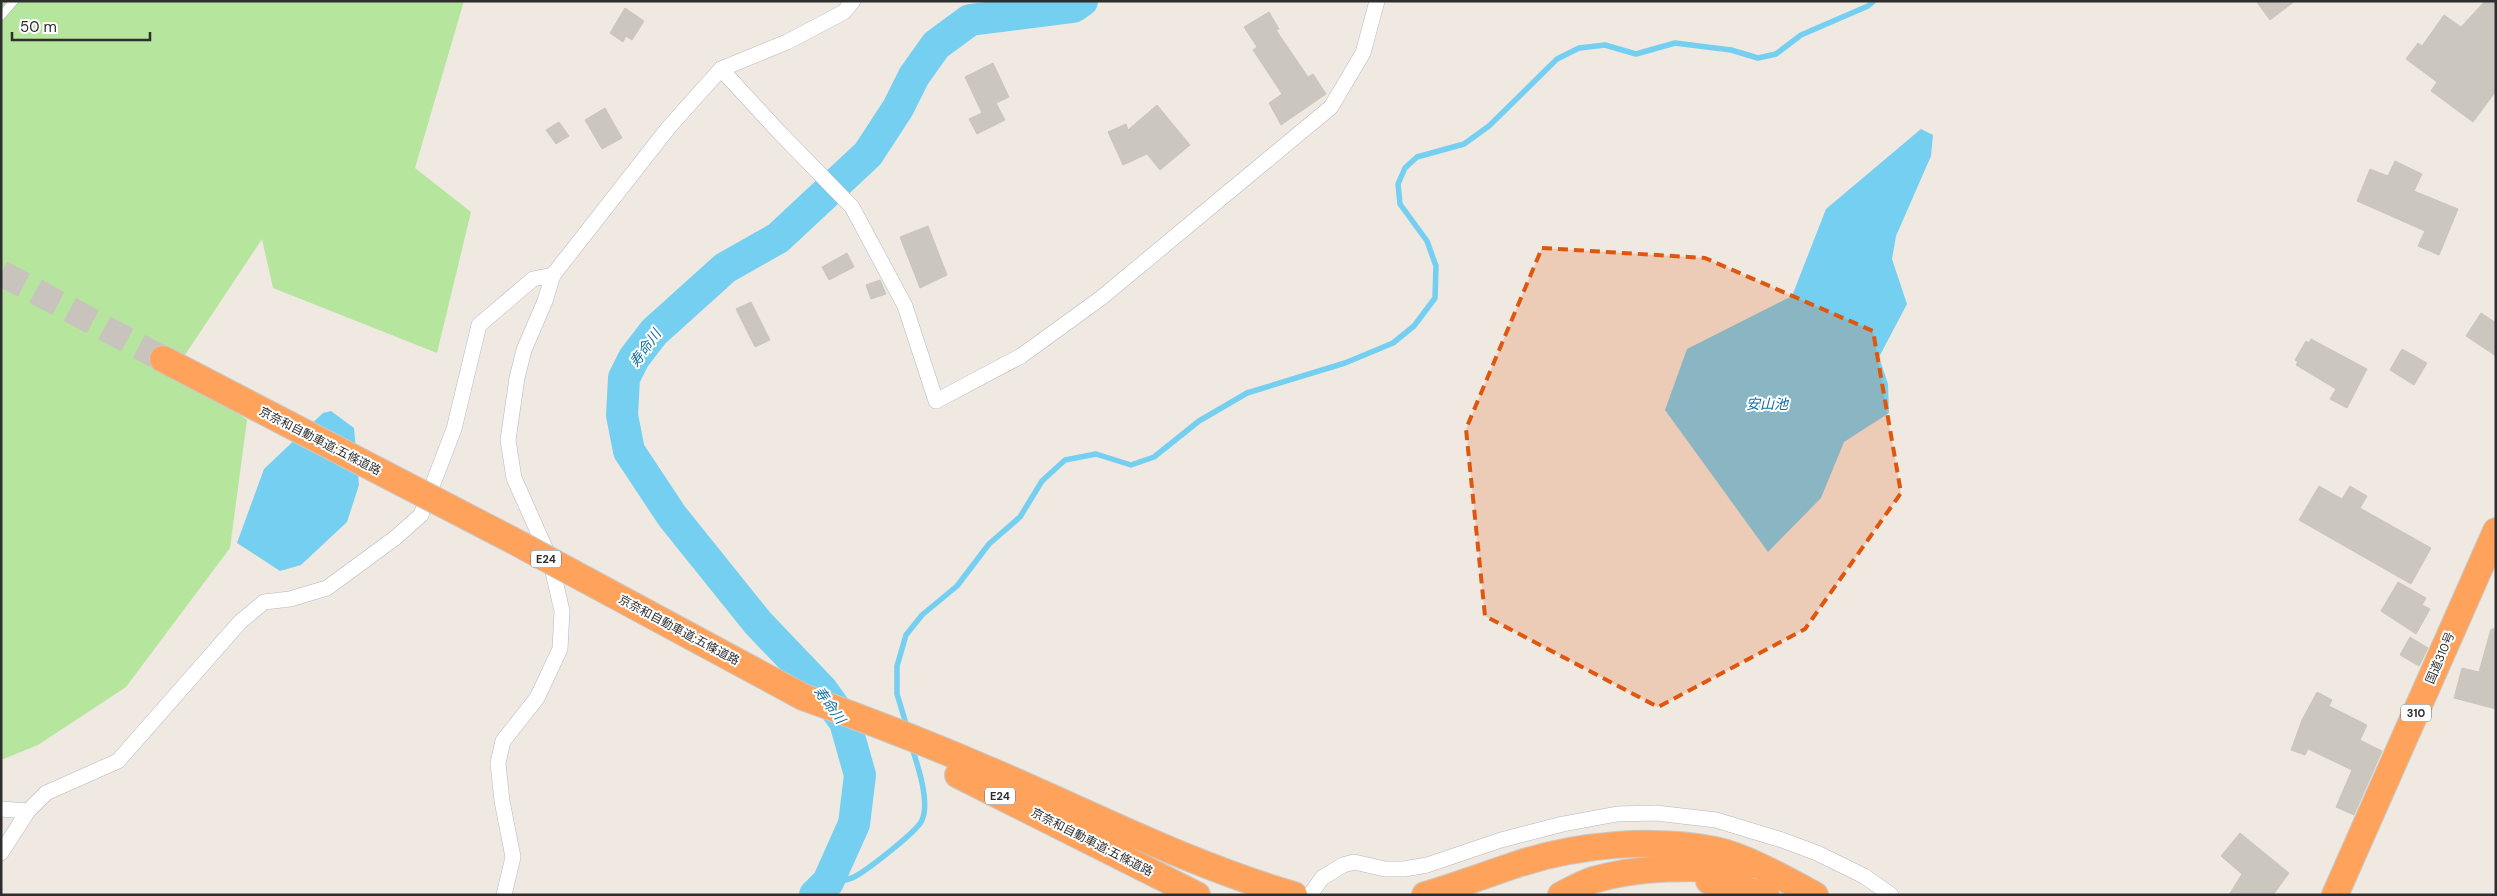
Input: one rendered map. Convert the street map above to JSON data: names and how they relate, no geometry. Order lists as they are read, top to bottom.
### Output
{
  "streets": {
    "highway": [
      "京奈和自動車道;五條道路",
      "E24",
      "国道310号",
      "310"
    ]
  },
  "water": ["寿命川", "安山池"],
  "scale_bar": "50 m"
}
